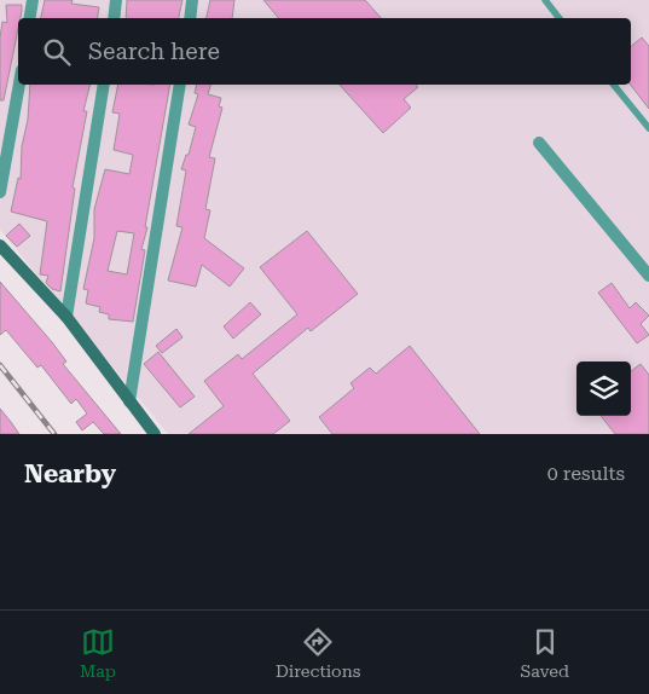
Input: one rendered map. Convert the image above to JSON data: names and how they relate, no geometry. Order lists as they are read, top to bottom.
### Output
{
  "page": {
    "search": "Search here",
    "heading": ["Nearby", "0 results"],
    "nav": ["Map", "Directions", "Saved"]
  }
}
